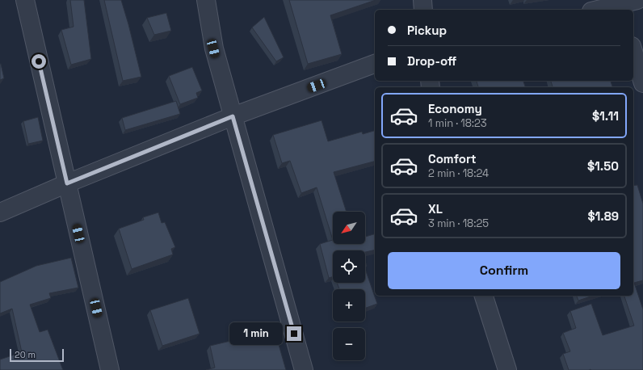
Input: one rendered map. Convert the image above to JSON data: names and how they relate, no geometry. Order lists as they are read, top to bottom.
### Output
{
  "scale_bar": "20 m",
  "north": "bottom left",
  "page": {
    "banner": ["Pickup", "Drop-off"],
    "list": [
      {
        "name": "Economy",
        "note": "1 min · 18:23",
        "value": "$1.11"
      },
      {
        "name": "Comfort",
        "note": "2 min · 18:24",
        "value": "$1.50"
      },
      {
        "name": "XL",
        "note": "3 min · 18:25",
        "value": "$1.89"
      }
    ],
    "map_buttons": ["+", "−"],
    "buttons": "Confirm",
    "bubble": "1 min",
    "scale": "20 m"
  }
}
